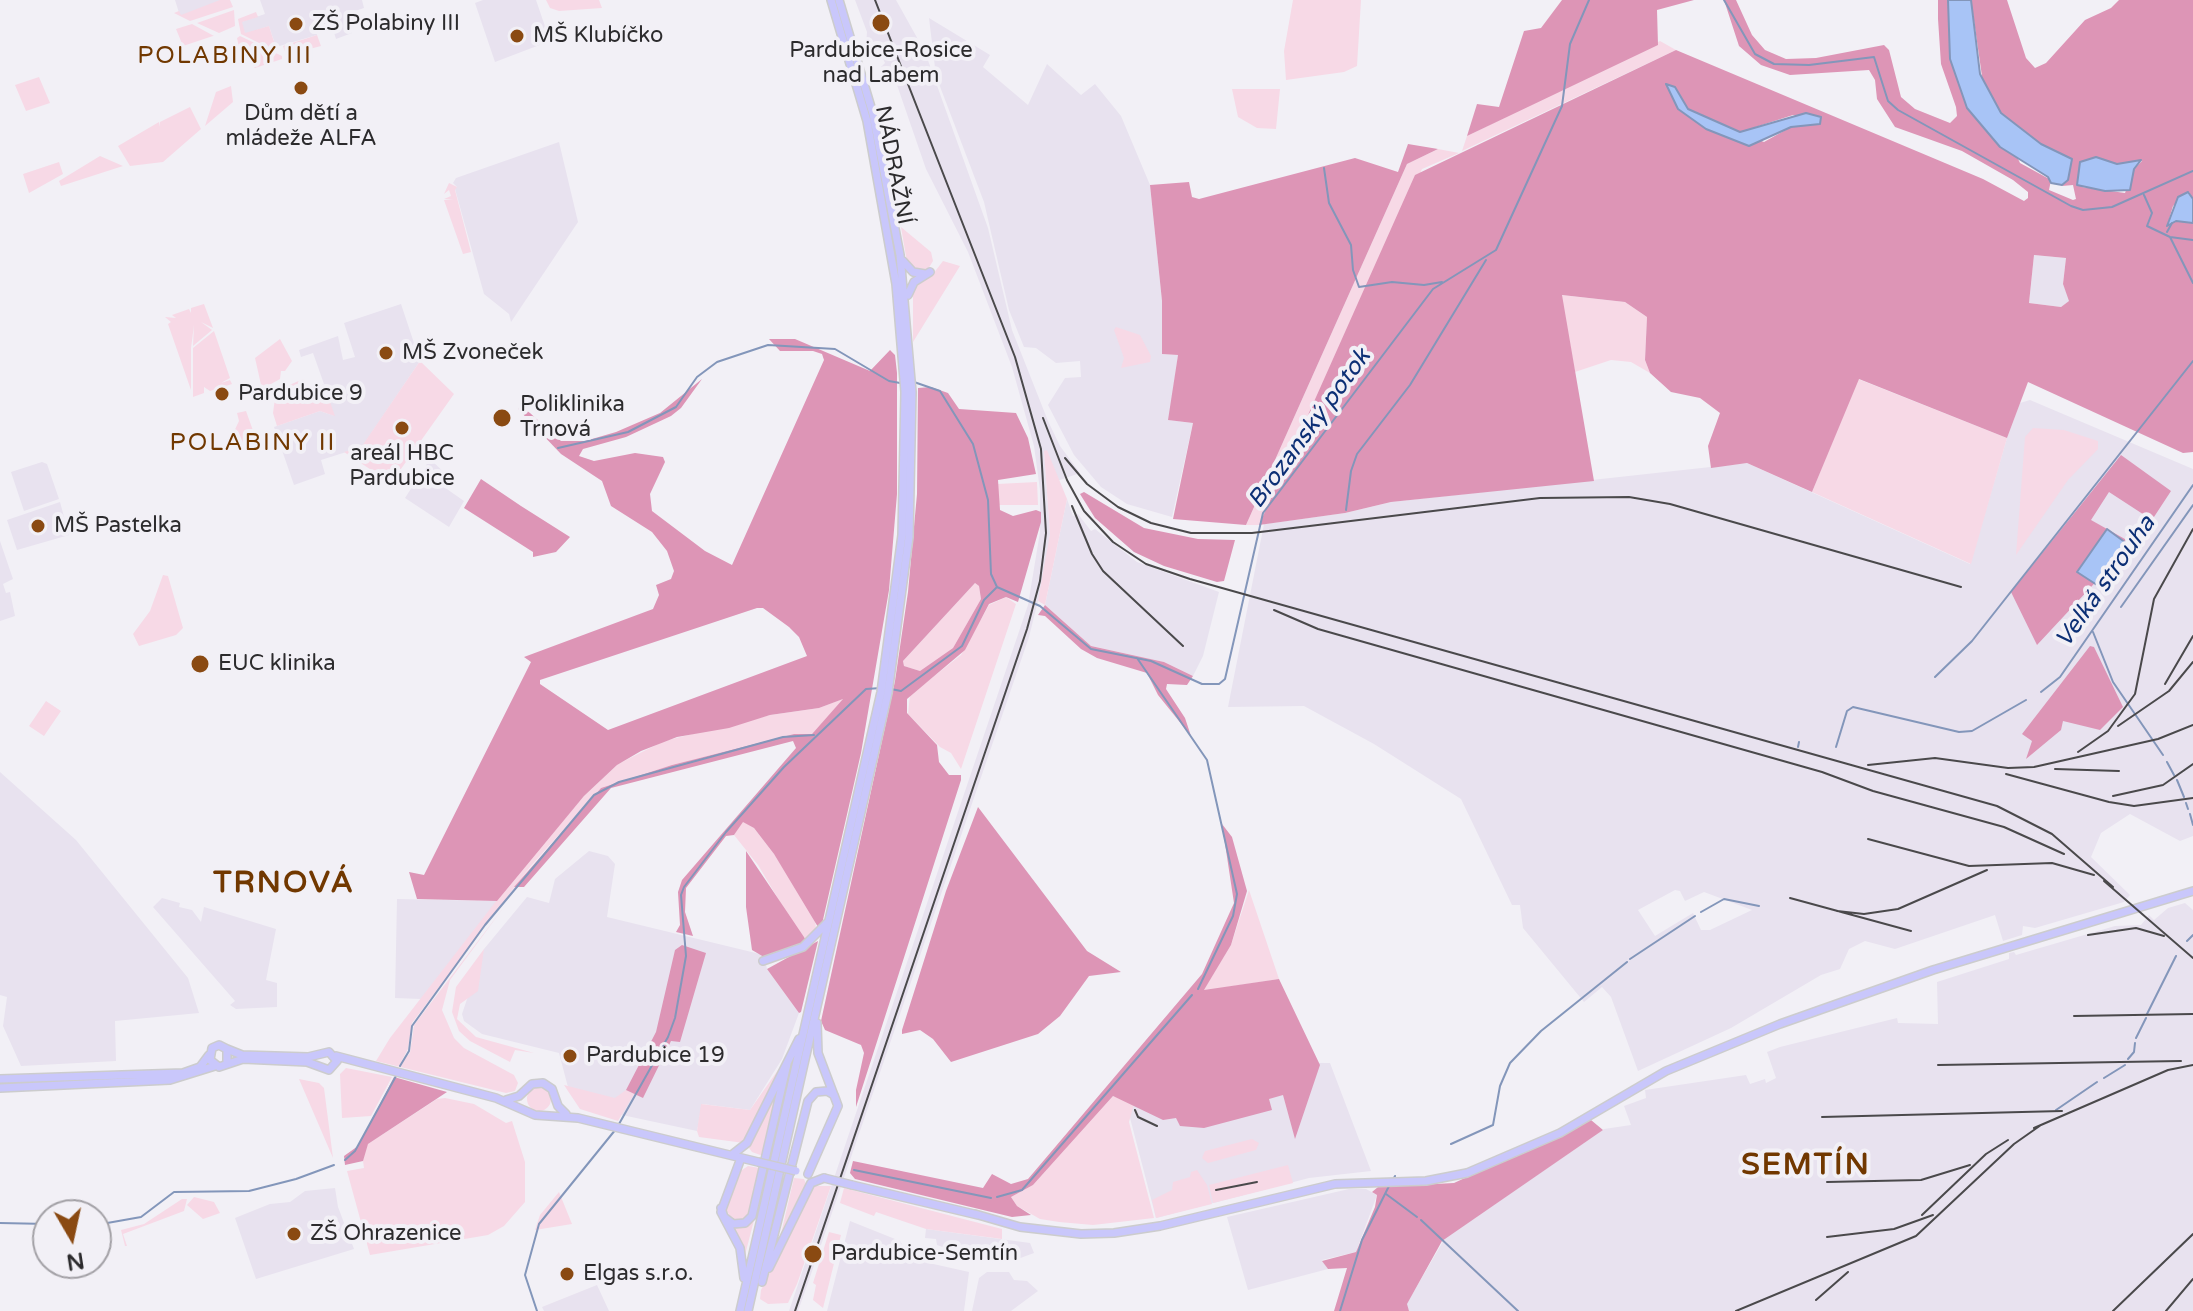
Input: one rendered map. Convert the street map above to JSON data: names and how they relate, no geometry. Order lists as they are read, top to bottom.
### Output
{
  "streets": {
    "main road": ["NÁDRAŽNÍ"]
  },
  "districts": [
    "POLABINY III",
    "POLABINY II",
    "TRNOVÁ",
    "SEMTÍN"
  ],
  "water": ["Brozanský potok", "Velká strouha"],
  "places": [
    "Pardubice-Rosice nad Labem",
    "ZŠ Polabiny III",
    "MŠ Klubíčko",
    "Dům dětí a mládeže ALFA",
    "MŠ Zvoneček",
    "Pardubice 9",
    "Poliklinika Trnová",
    "areál HBC Pardubice",
    "MŠ Pastelka",
    "EUC klinika",
    "Pardubice 19",
    "ZŠ Ohrazenice",
    "Pardubice-Semtín",
    "Elgas s.r.o."
  ],
  "north": "bottom"
}
